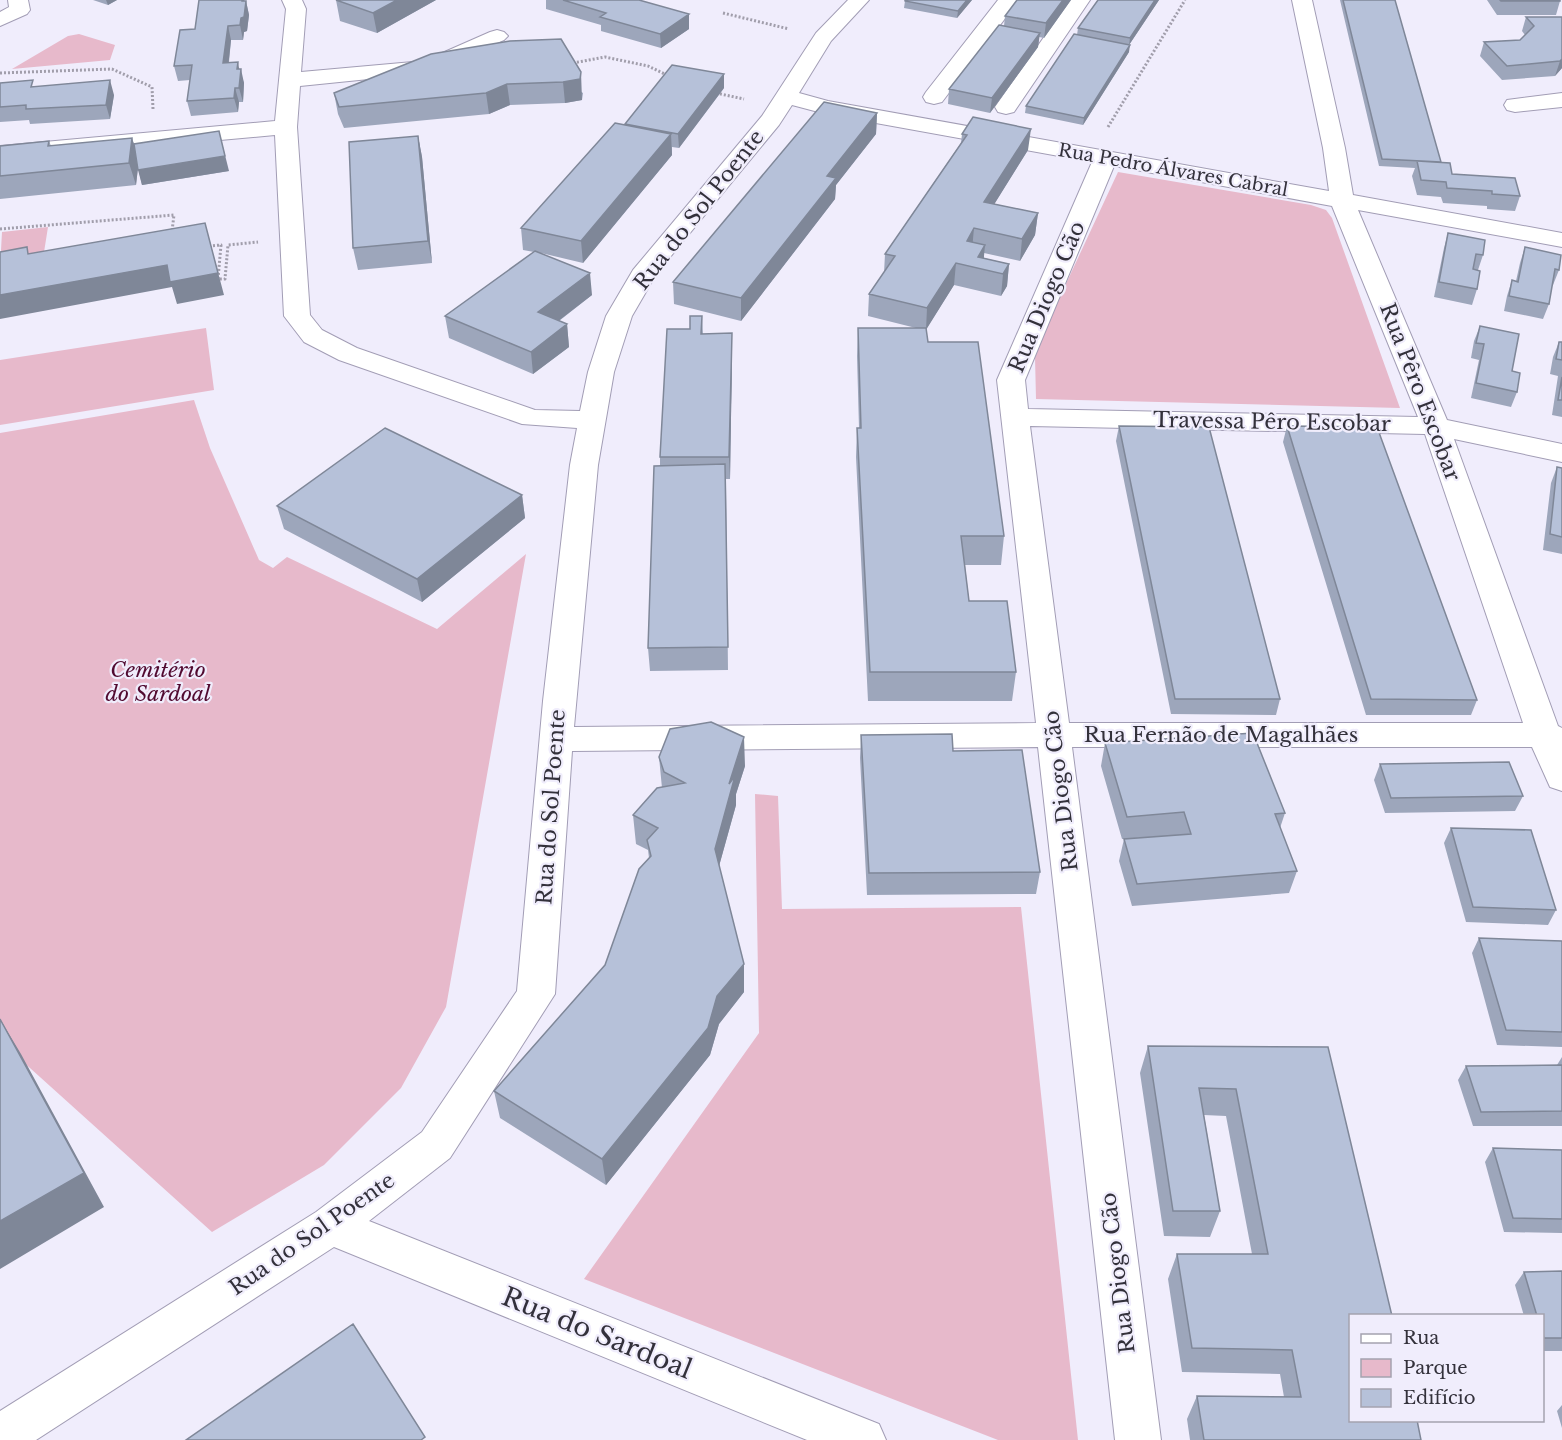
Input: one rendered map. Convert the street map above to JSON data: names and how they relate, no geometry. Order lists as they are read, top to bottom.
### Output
{
  "streets": {
    "street": [
      "Rua Pedro Álvares Cabral",
      "Rua do Sol Poente",
      "Rua Diogo Cão",
      "Rua Pêro Escobar",
      "Travessa Pêro Escobar",
      "Rua Fernão de Magalhães",
      "Rua do Sardoal"
    ]
  },
  "crossings": [
    ["Rua Pedro Álvares Cabral", "Rua do Sol Poente"],
    ["Rua Pedro Álvares Cabral", "Rua Diogo Cão"],
    ["Rua Pedro Álvares Cabral", "Rua Pêro Escobar"],
    ["Rua do Sol Poente", "Rua Fernão de Magalhães"],
    ["Rua do Sol Poente", "Rua do Sardoal"],
    ["Rua Diogo Cão", "Travessa Pêro Escobar"],
    ["Rua Diogo Cão", "Rua Fernão de Magalhães"],
    ["Rua Pêro Escobar", "Travessa Pêro Escobar"],
    ["Rua Pêro Escobar", "Rua Fernão de Magalhães"]
  ],
  "parks": ["Cemitério do Sardoal"],
  "legend": ["Rua", "Parque", "Edifício"]
}
